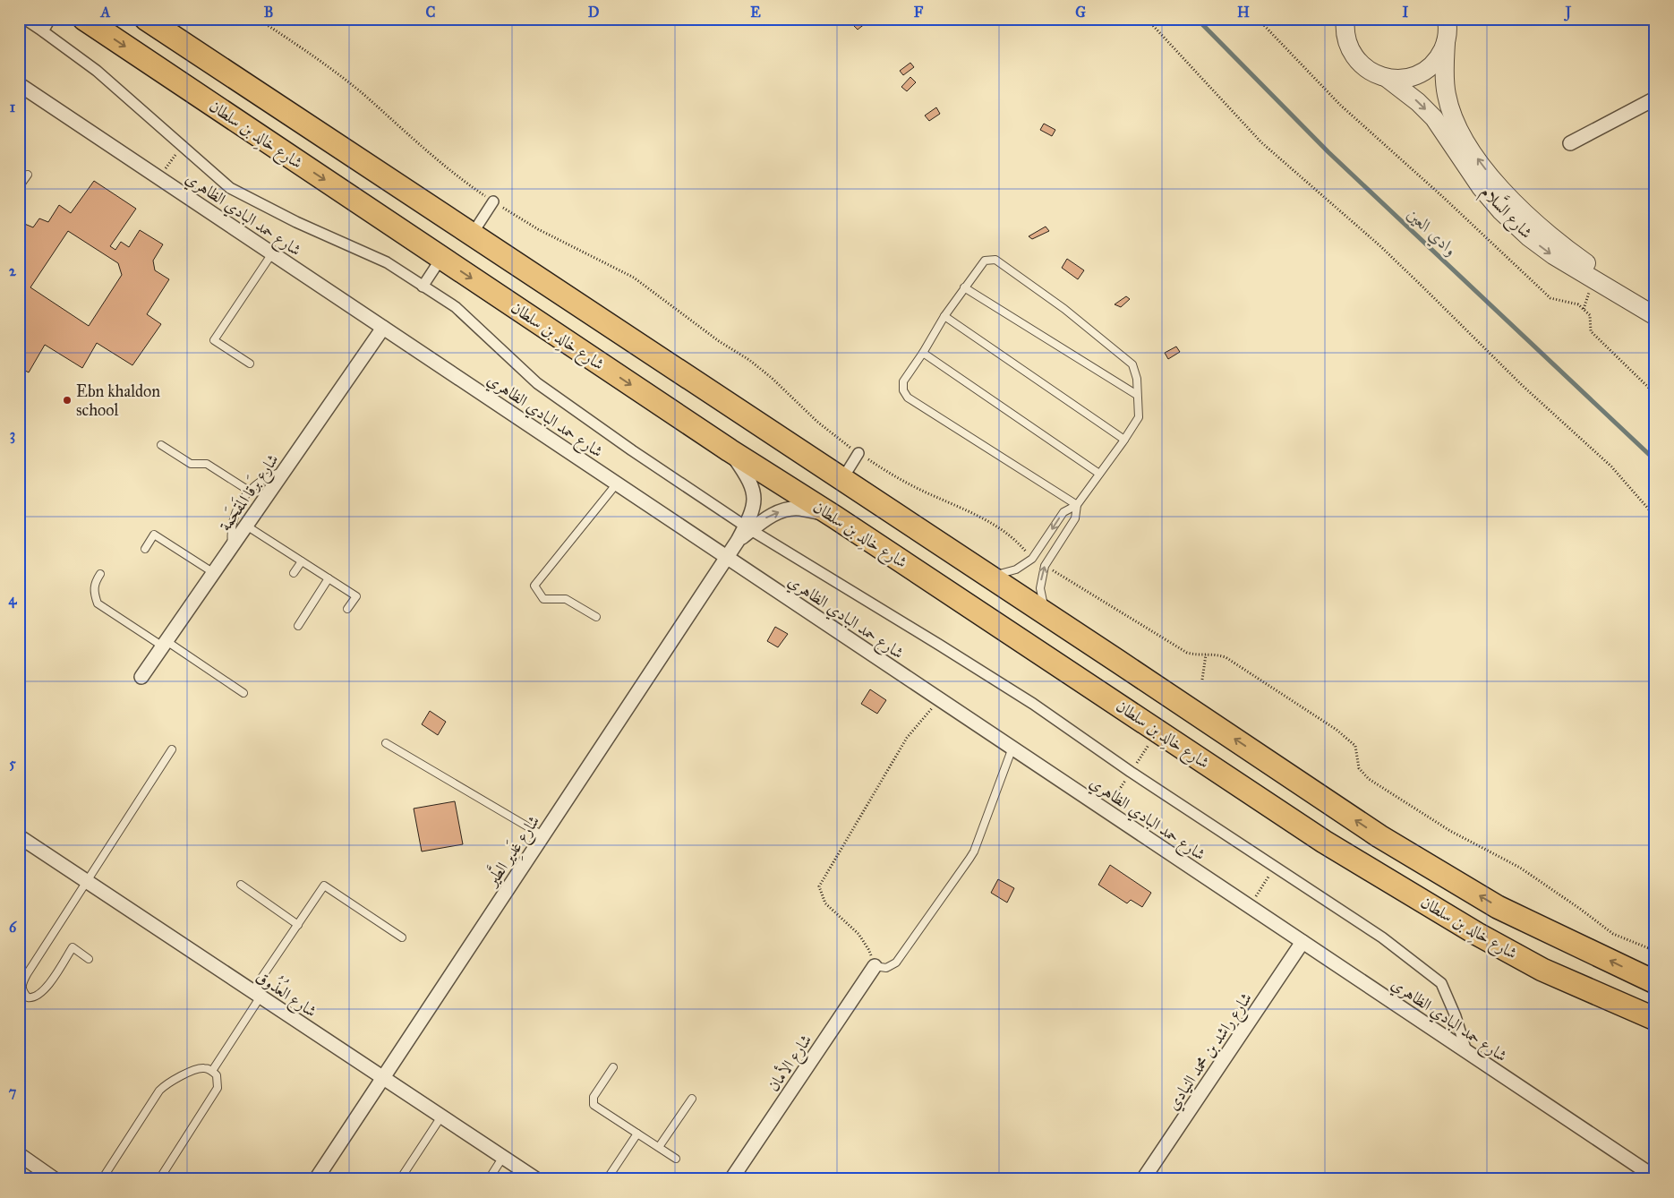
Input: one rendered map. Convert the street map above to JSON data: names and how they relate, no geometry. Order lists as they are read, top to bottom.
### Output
{
  "streets": {
    "main road": ["شارع خالِد بن سلطان"],
    "street": [
      "شارع السَّلام",
      "شارع حمد البادي الظاهري",
      "شارع بَرقا المَقحَمة",
      "شارع غَدِير الطَّير",
      "شارع العُذُوق",
      "شارع راشد بن محمد النيادي",
      "شارع الأمان"
    ]
  },
  "crossings": [
    ["شارع خالِد بن سلطان", "شارع غَدِير الطَّير"],
    ["شارع حمد البادي الظاهري", "شارع بَرقا المَقحَمة"],
    ["شارع حمد البادي الظاهري", "شارع غَدِير الطَّير"],
    ["شارع حمد البادي الظاهري", "شارع راشد بن محمد النيادي"],
    ["شارع غَدِير الطَّير", "شارع العُذُوق"]
  ],
  "water": ["وادي العين"],
  "places": ["Ebn khaldon school"],
  "grid": {
    "columns": [
      "A",
      "B",
      "C",
      "D",
      "E",
      "F",
      "G",
      "H",
      "I",
      "J"
    ],
    "rows": [
      "1",
      "2",
      "3",
      "4",
      "5",
      "6",
      "7"
    ]
  }
}
